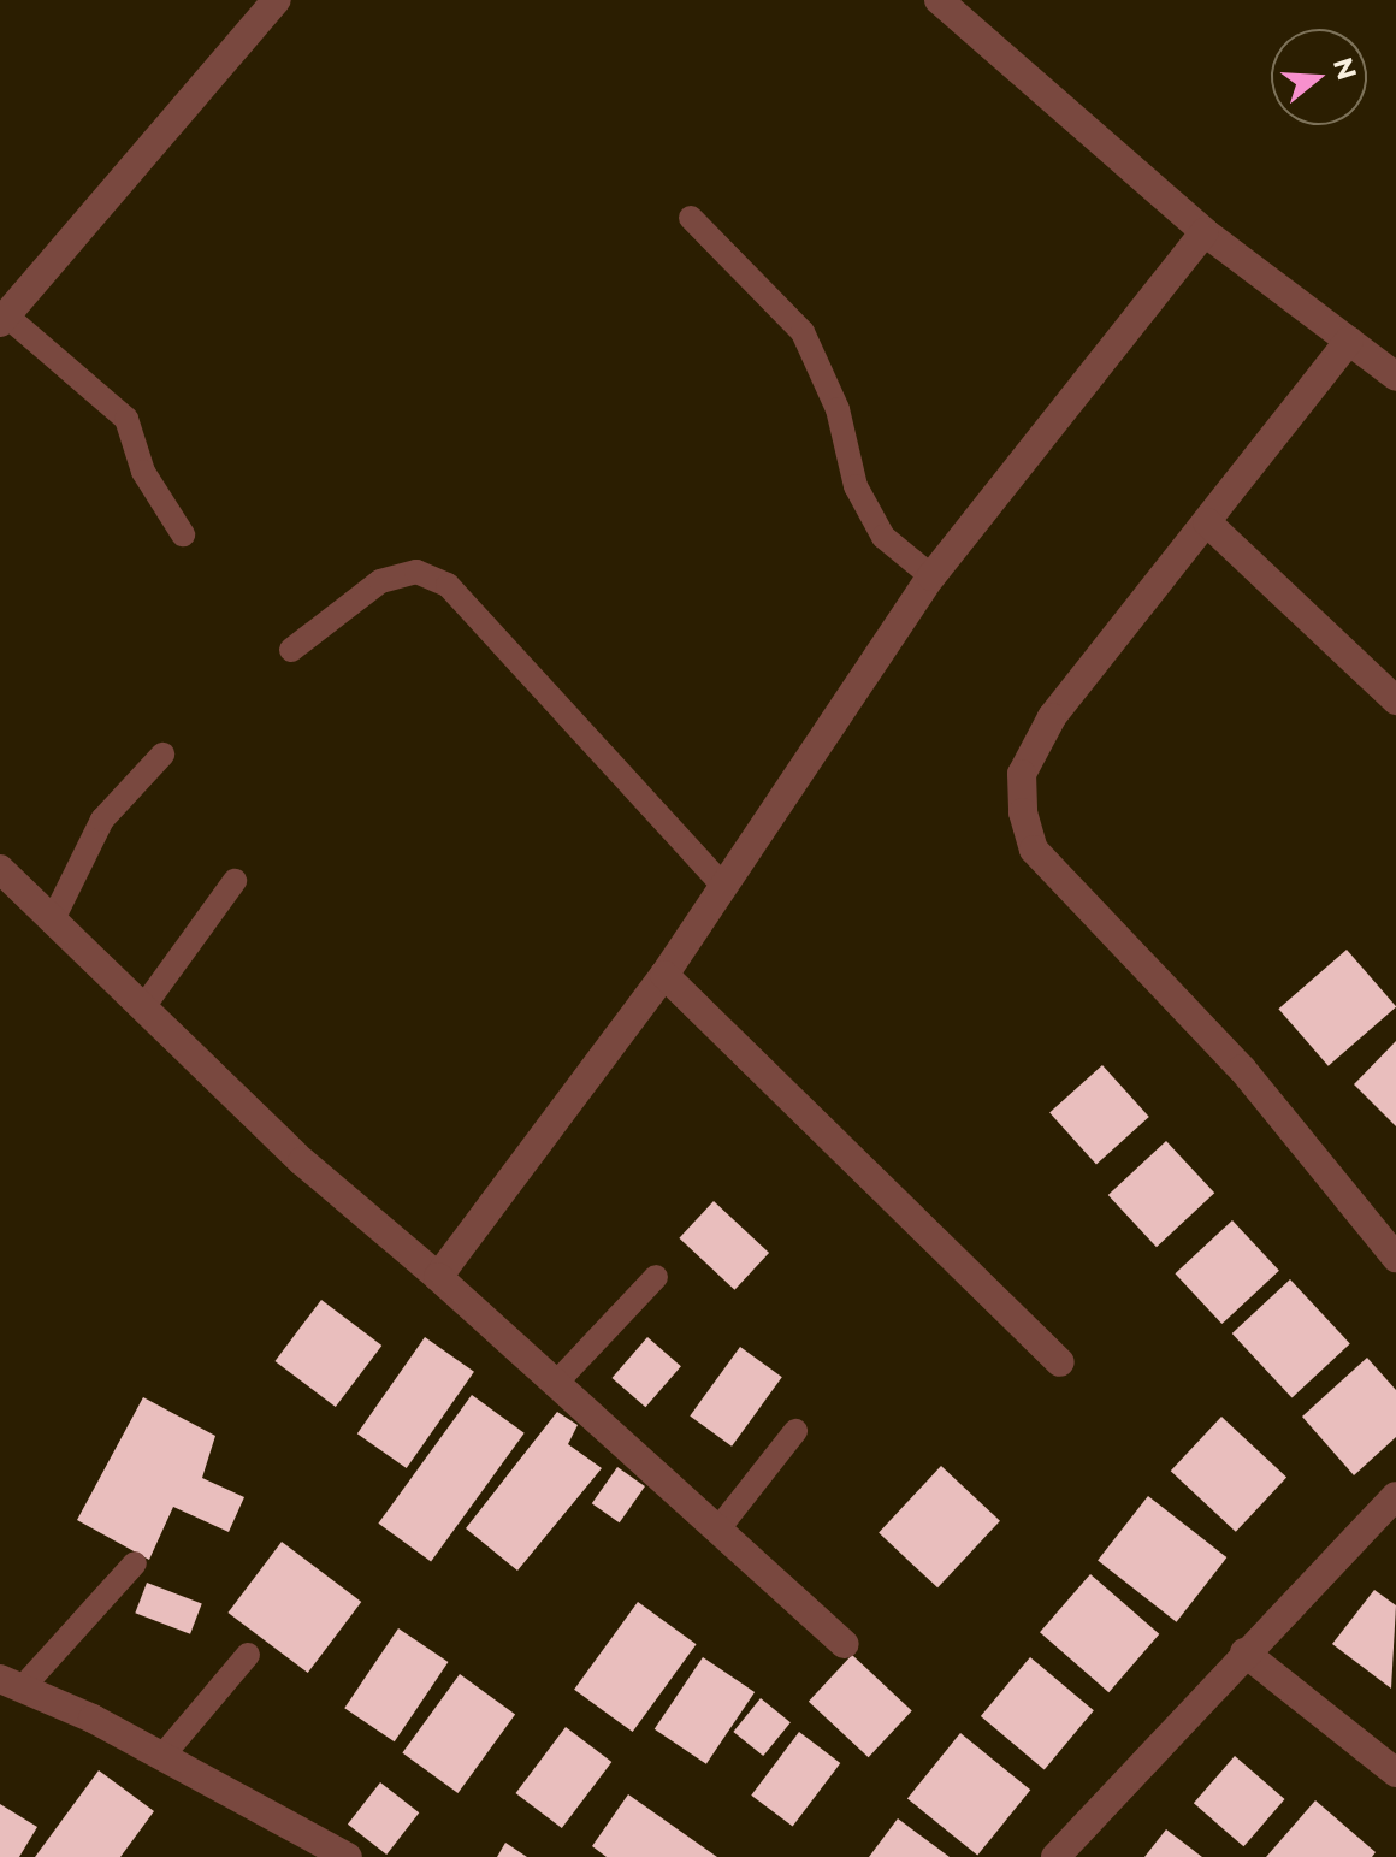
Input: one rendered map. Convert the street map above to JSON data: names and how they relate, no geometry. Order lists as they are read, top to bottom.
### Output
{
  "north": "right"
}
